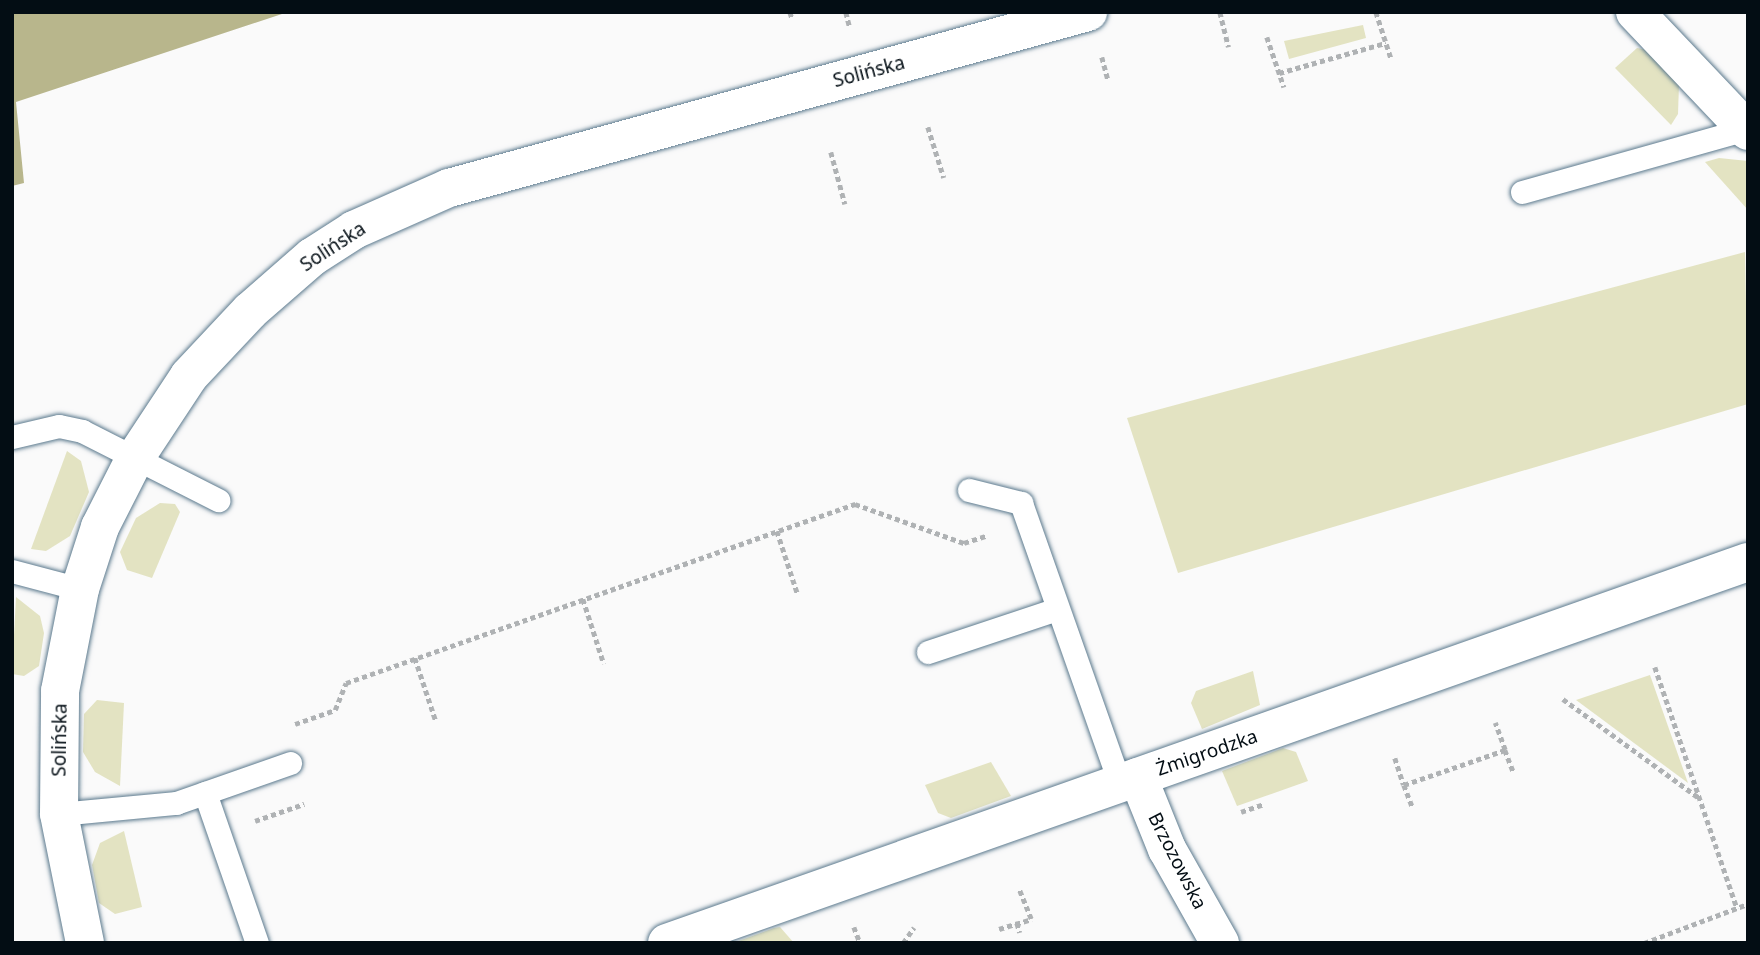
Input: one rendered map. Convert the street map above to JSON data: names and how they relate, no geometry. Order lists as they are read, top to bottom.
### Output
{
  "streets": {
    "street": ["Solińska", "Żmigrodzka", "Brzozowska"]
  },
  "crossings": [
    ["Żmigrodzka", "Brzozowska"]
  ]
}
